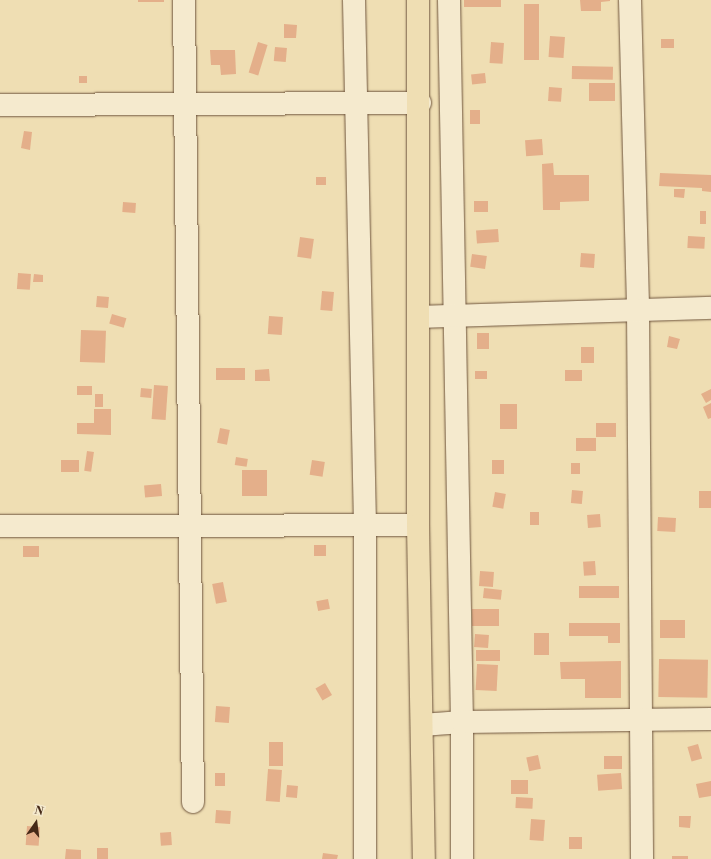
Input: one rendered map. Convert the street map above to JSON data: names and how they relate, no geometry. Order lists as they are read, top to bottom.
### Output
{
  "north": "top"
}
